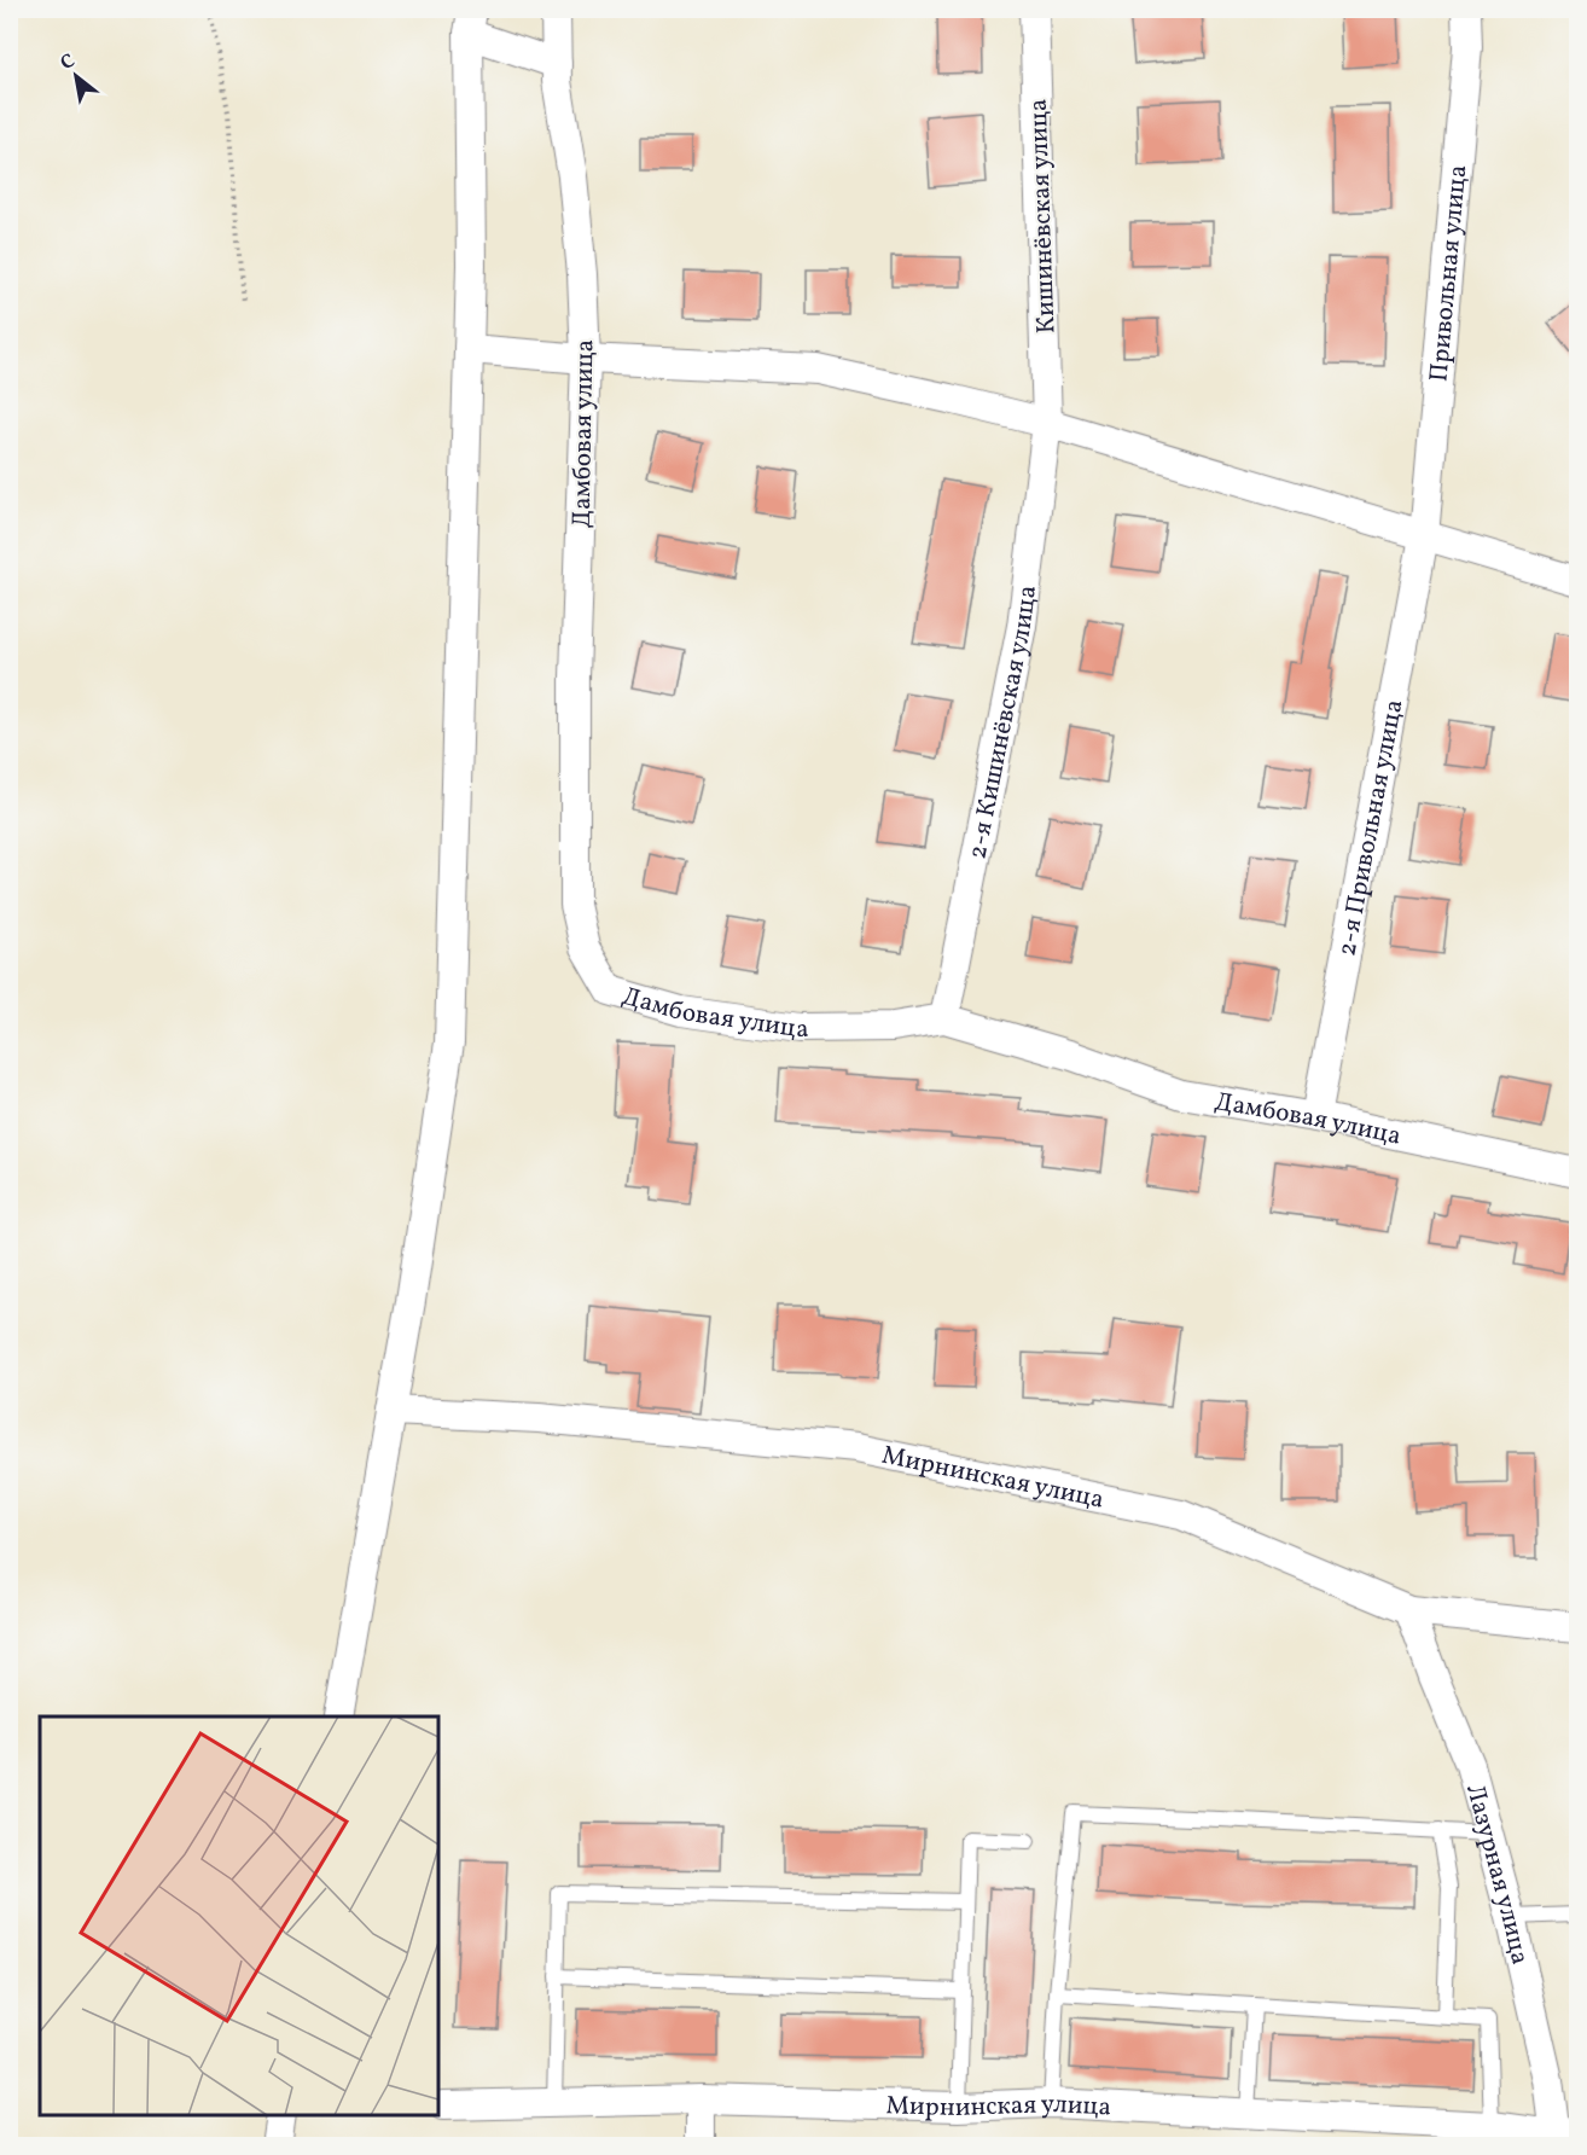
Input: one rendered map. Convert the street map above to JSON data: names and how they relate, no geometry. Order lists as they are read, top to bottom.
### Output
{
  "streets": {
    "street": [
      "Кишинёвская улица",
      "Привольная улица",
      "Дамбовая улица",
      "2-я Кишинёвская улица",
      "2-я Привольная улица",
      "Мирнинская улица",
      "Лазурная улица"
    ]
  },
  "crossings": [
    ["Кишинёвская улица", "2-я Кишинёвская улица"],
    ["Привольная улица", "2-я Привольная улица"],
    ["Дамбовая улица", "2-я Кишинёвская улица"],
    ["Дамбовая улица", "2-я Привольная улица"],
    ["Мирнинская улица", "Лазурная улица"]
  ],
  "north": "top left"
}
